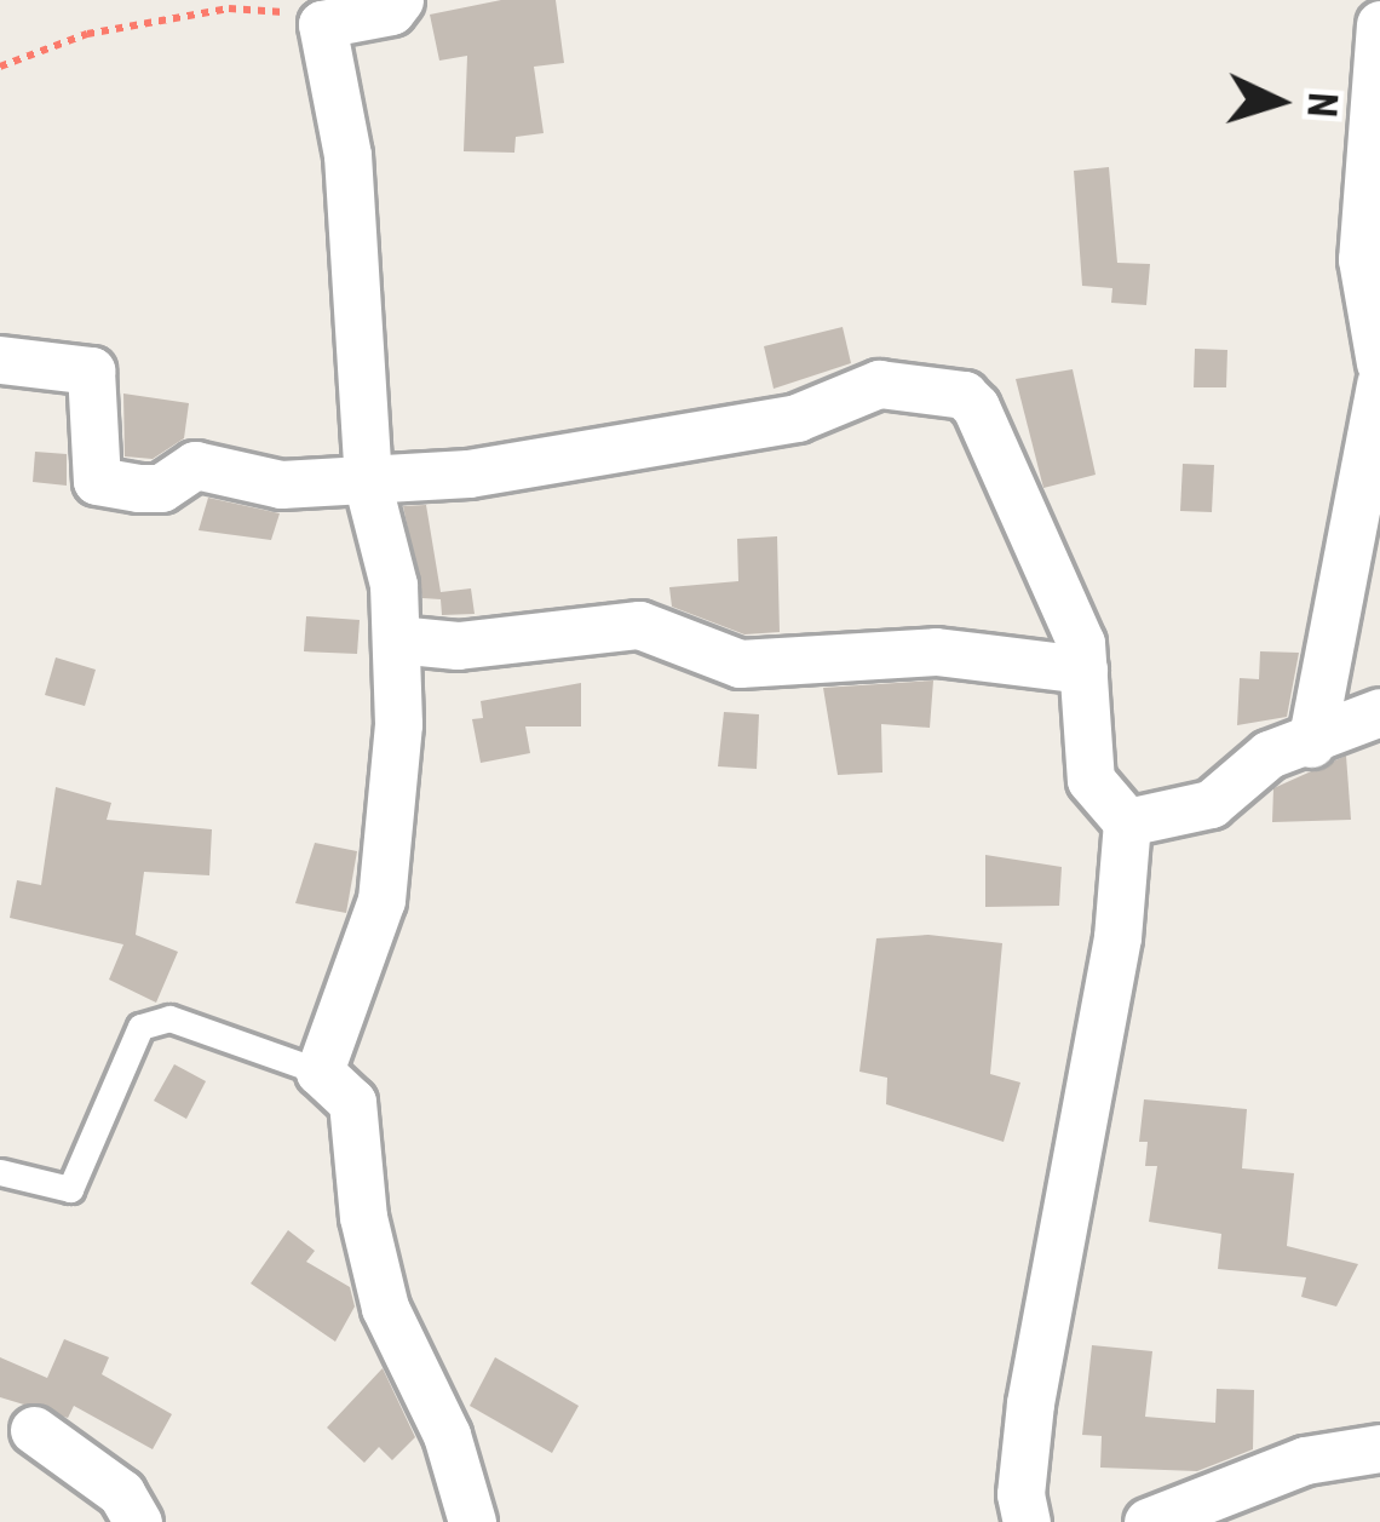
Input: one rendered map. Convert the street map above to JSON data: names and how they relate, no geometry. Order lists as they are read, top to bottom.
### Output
{
  "north": "right"
}
